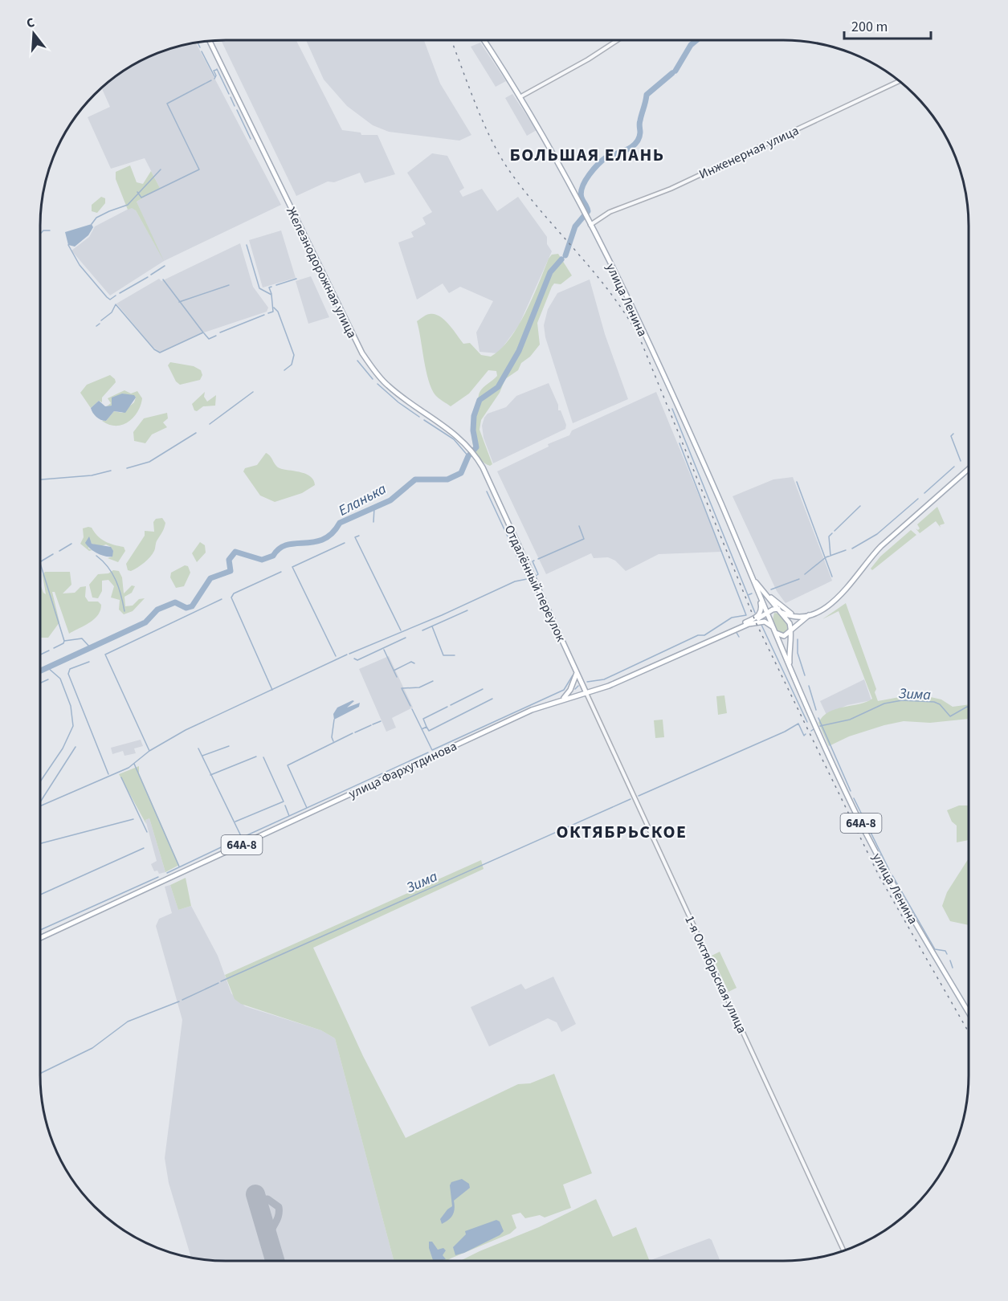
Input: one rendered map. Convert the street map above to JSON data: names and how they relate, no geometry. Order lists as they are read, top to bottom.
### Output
{
  "streets": {
    "main road": [
      "Железнодорожная улица",
      "улица Ленина",
      "Отдалённый переулок",
      "улица Фархутдинова",
      "64А-8"
    ],
    "street": ["Инженерная улица", "1-я Октябрьская улица"]
  },
  "crossings": [
    ["Инженерная улица", "улица Ленина"],
    ["Железнодорожная улица", "Отдалённый переулок"],
    ["улица Ленина", "улица Фархутдинова"],
    ["улица Ленина", "64А-8"],
    ["Отдалённый переулок", "улица Фархутдинова"],
    ["Отдалённый переулок", "1-я Октябрьская улица"],
    ["улица Фархутдинова", "64А-8"],
    ["улица Фархутдинова", "1-я Октябрьская улица"]
  ],
  "districts": ["БОЛЬШАЯ ЕЛАНЬ", "ОКТЯБРЬСКОЕ"],
  "water": ["Еланька", "Зима"],
  "scale_bar": "200 m",
  "north": "top"
}
